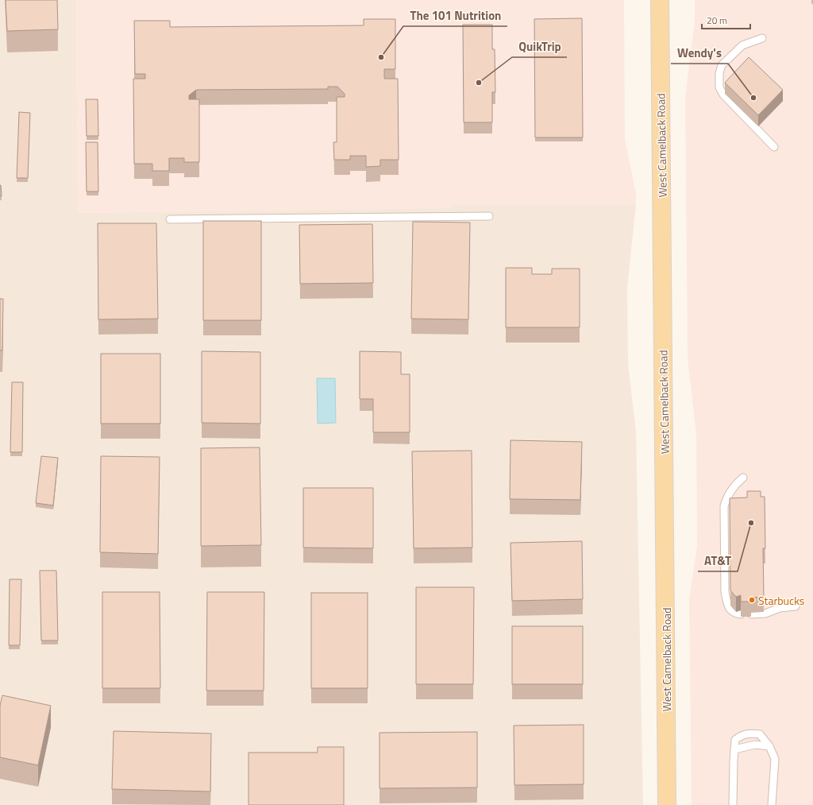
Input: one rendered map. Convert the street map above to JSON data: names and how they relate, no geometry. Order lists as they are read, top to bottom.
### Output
{
  "streets": {
    "main road": ["West Camelback Road"]
  },
  "places": [
    "The 101 Nutrition",
    "QuikTrip",
    "Wendy's",
    "AT&T",
    "Starbucks"
  ],
  "scale_bar": "20 m"
}
